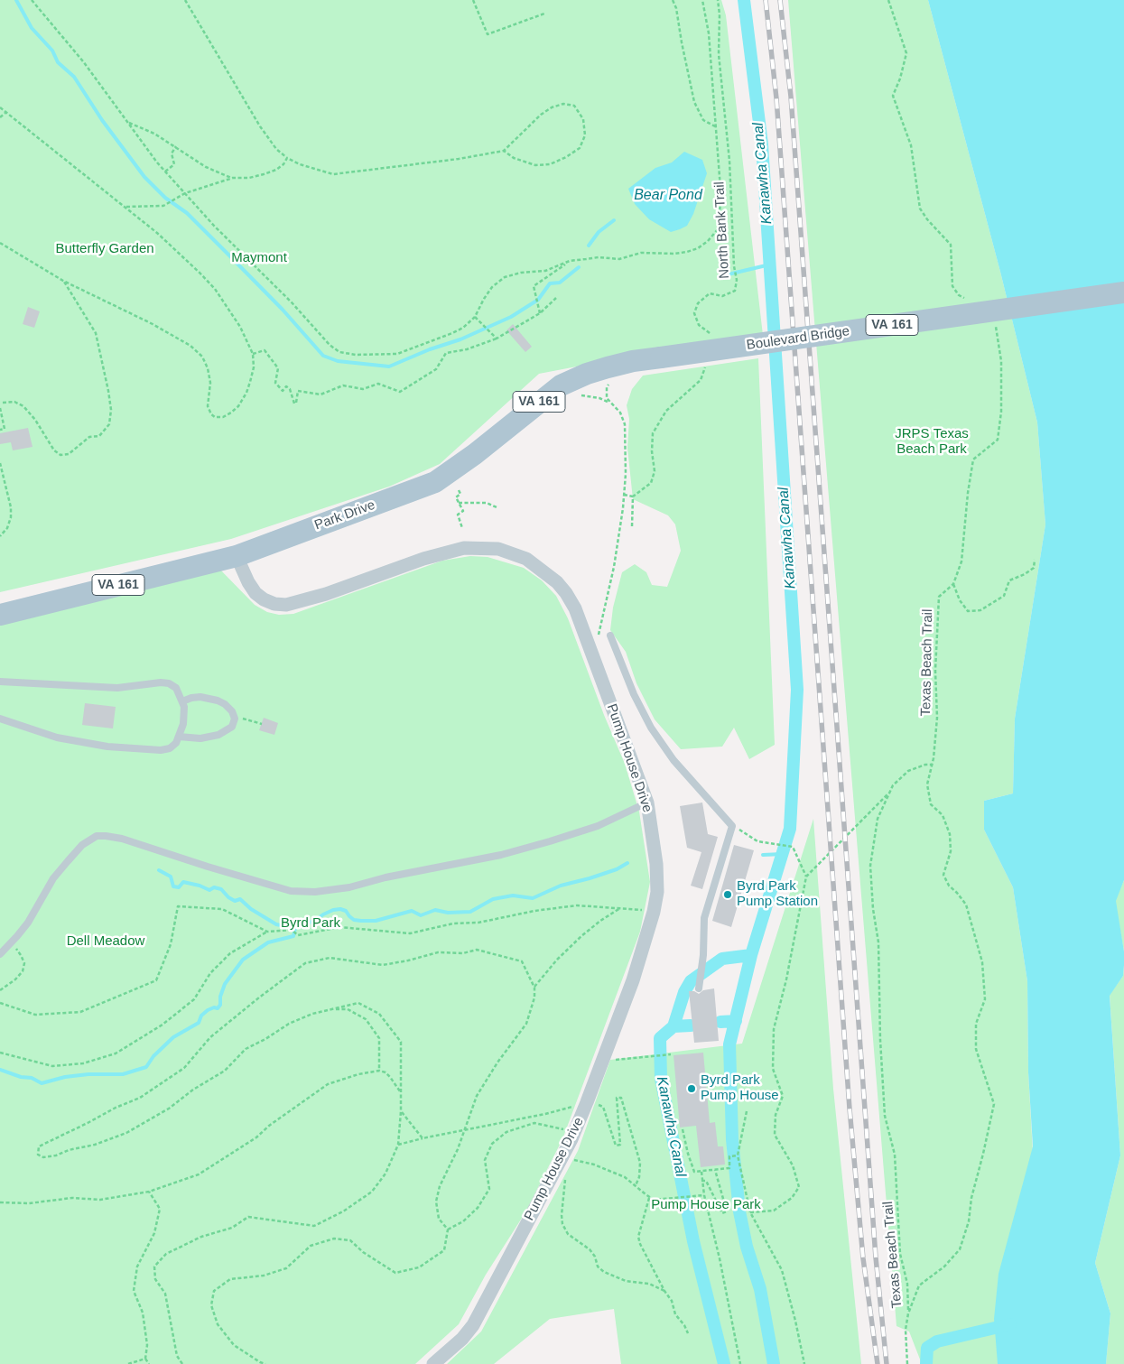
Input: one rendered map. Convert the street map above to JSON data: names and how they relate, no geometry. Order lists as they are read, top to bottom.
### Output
{
  "streets": {
    "main road": ["VA 161", "Boulevard Bridge", "Park Drive"],
    "street": ["Pump House Drive"],
    "path": ["North Bank Trail", "Texas Beach Trail"]
  },
  "crossings": [
    ["Boulevard Bridge", "Park Drive"],
    ["Park Drive", "Pump House Drive"]
  ],
  "water": ["Kanawha Canal", "Bear Pond"],
  "parks": [
    "Butterfly Garden",
    "Maymont",
    "JRPS Texas Beach Park",
    "Byrd Park",
    "Dell Meadow",
    "Pump House Park"
  ],
  "places": ["Byrd Park Pump Station", "Byrd Park Pump House"]
}
